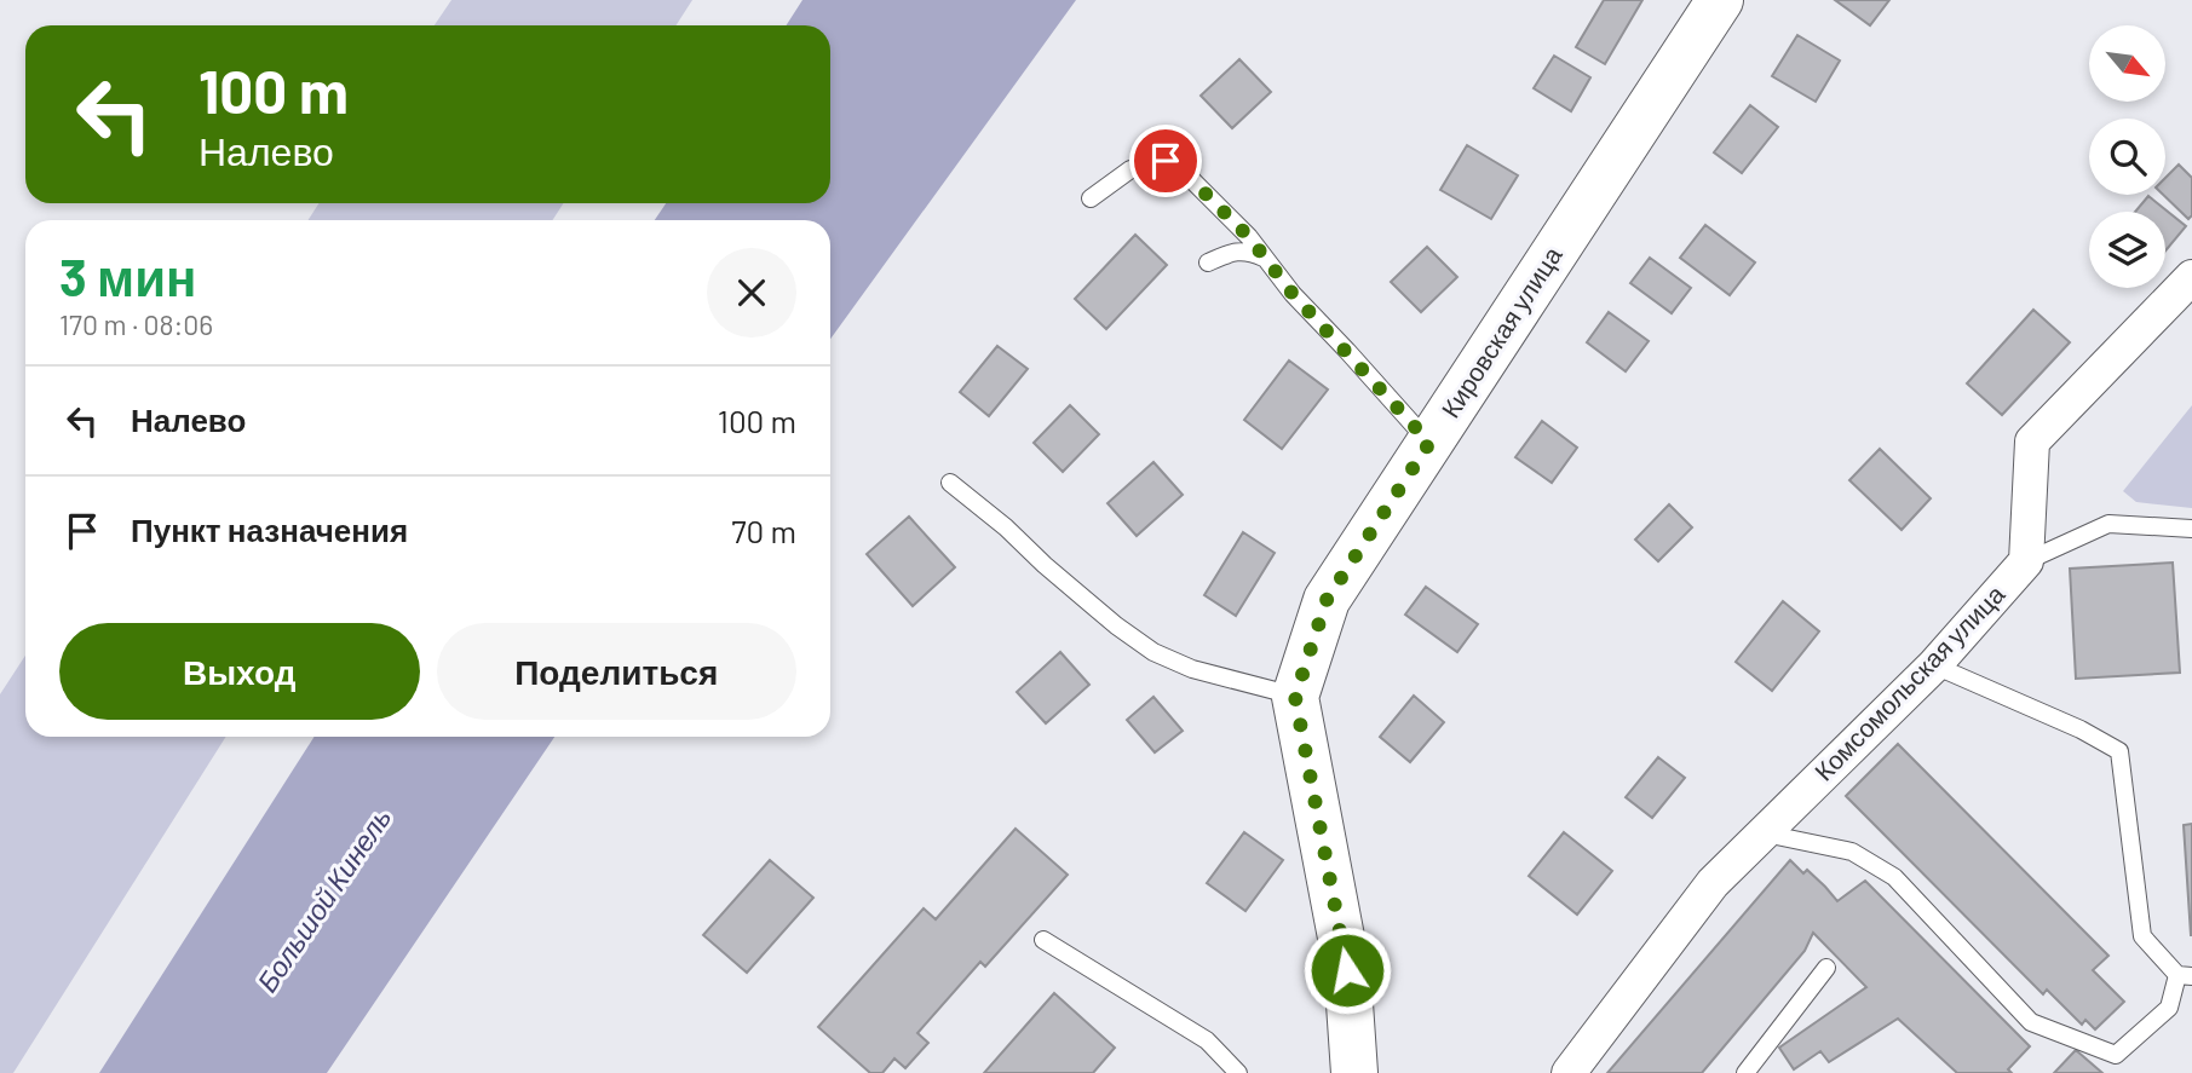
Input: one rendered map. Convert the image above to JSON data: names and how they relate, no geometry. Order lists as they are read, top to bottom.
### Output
{
  "streets": {
    "main road": ["Кировская улица"],
    "street": ["Комсомольская улица"]
  },
  "water": ["Большой Кинель"],
  "north": "bottom right",
  "page": {
    "turn": ["100 m", "Налево"],
    "heading": ["3 мин", "170 m · 08:06"],
    "list": [
      {
        "name": "Налево",
        "value": "100 m"
      },
      {
        "name": "Пункт назначения",
        "value": "70 m"
      }
    ],
    "buttons": ["Выход", "Поделиться"]
  }
}
